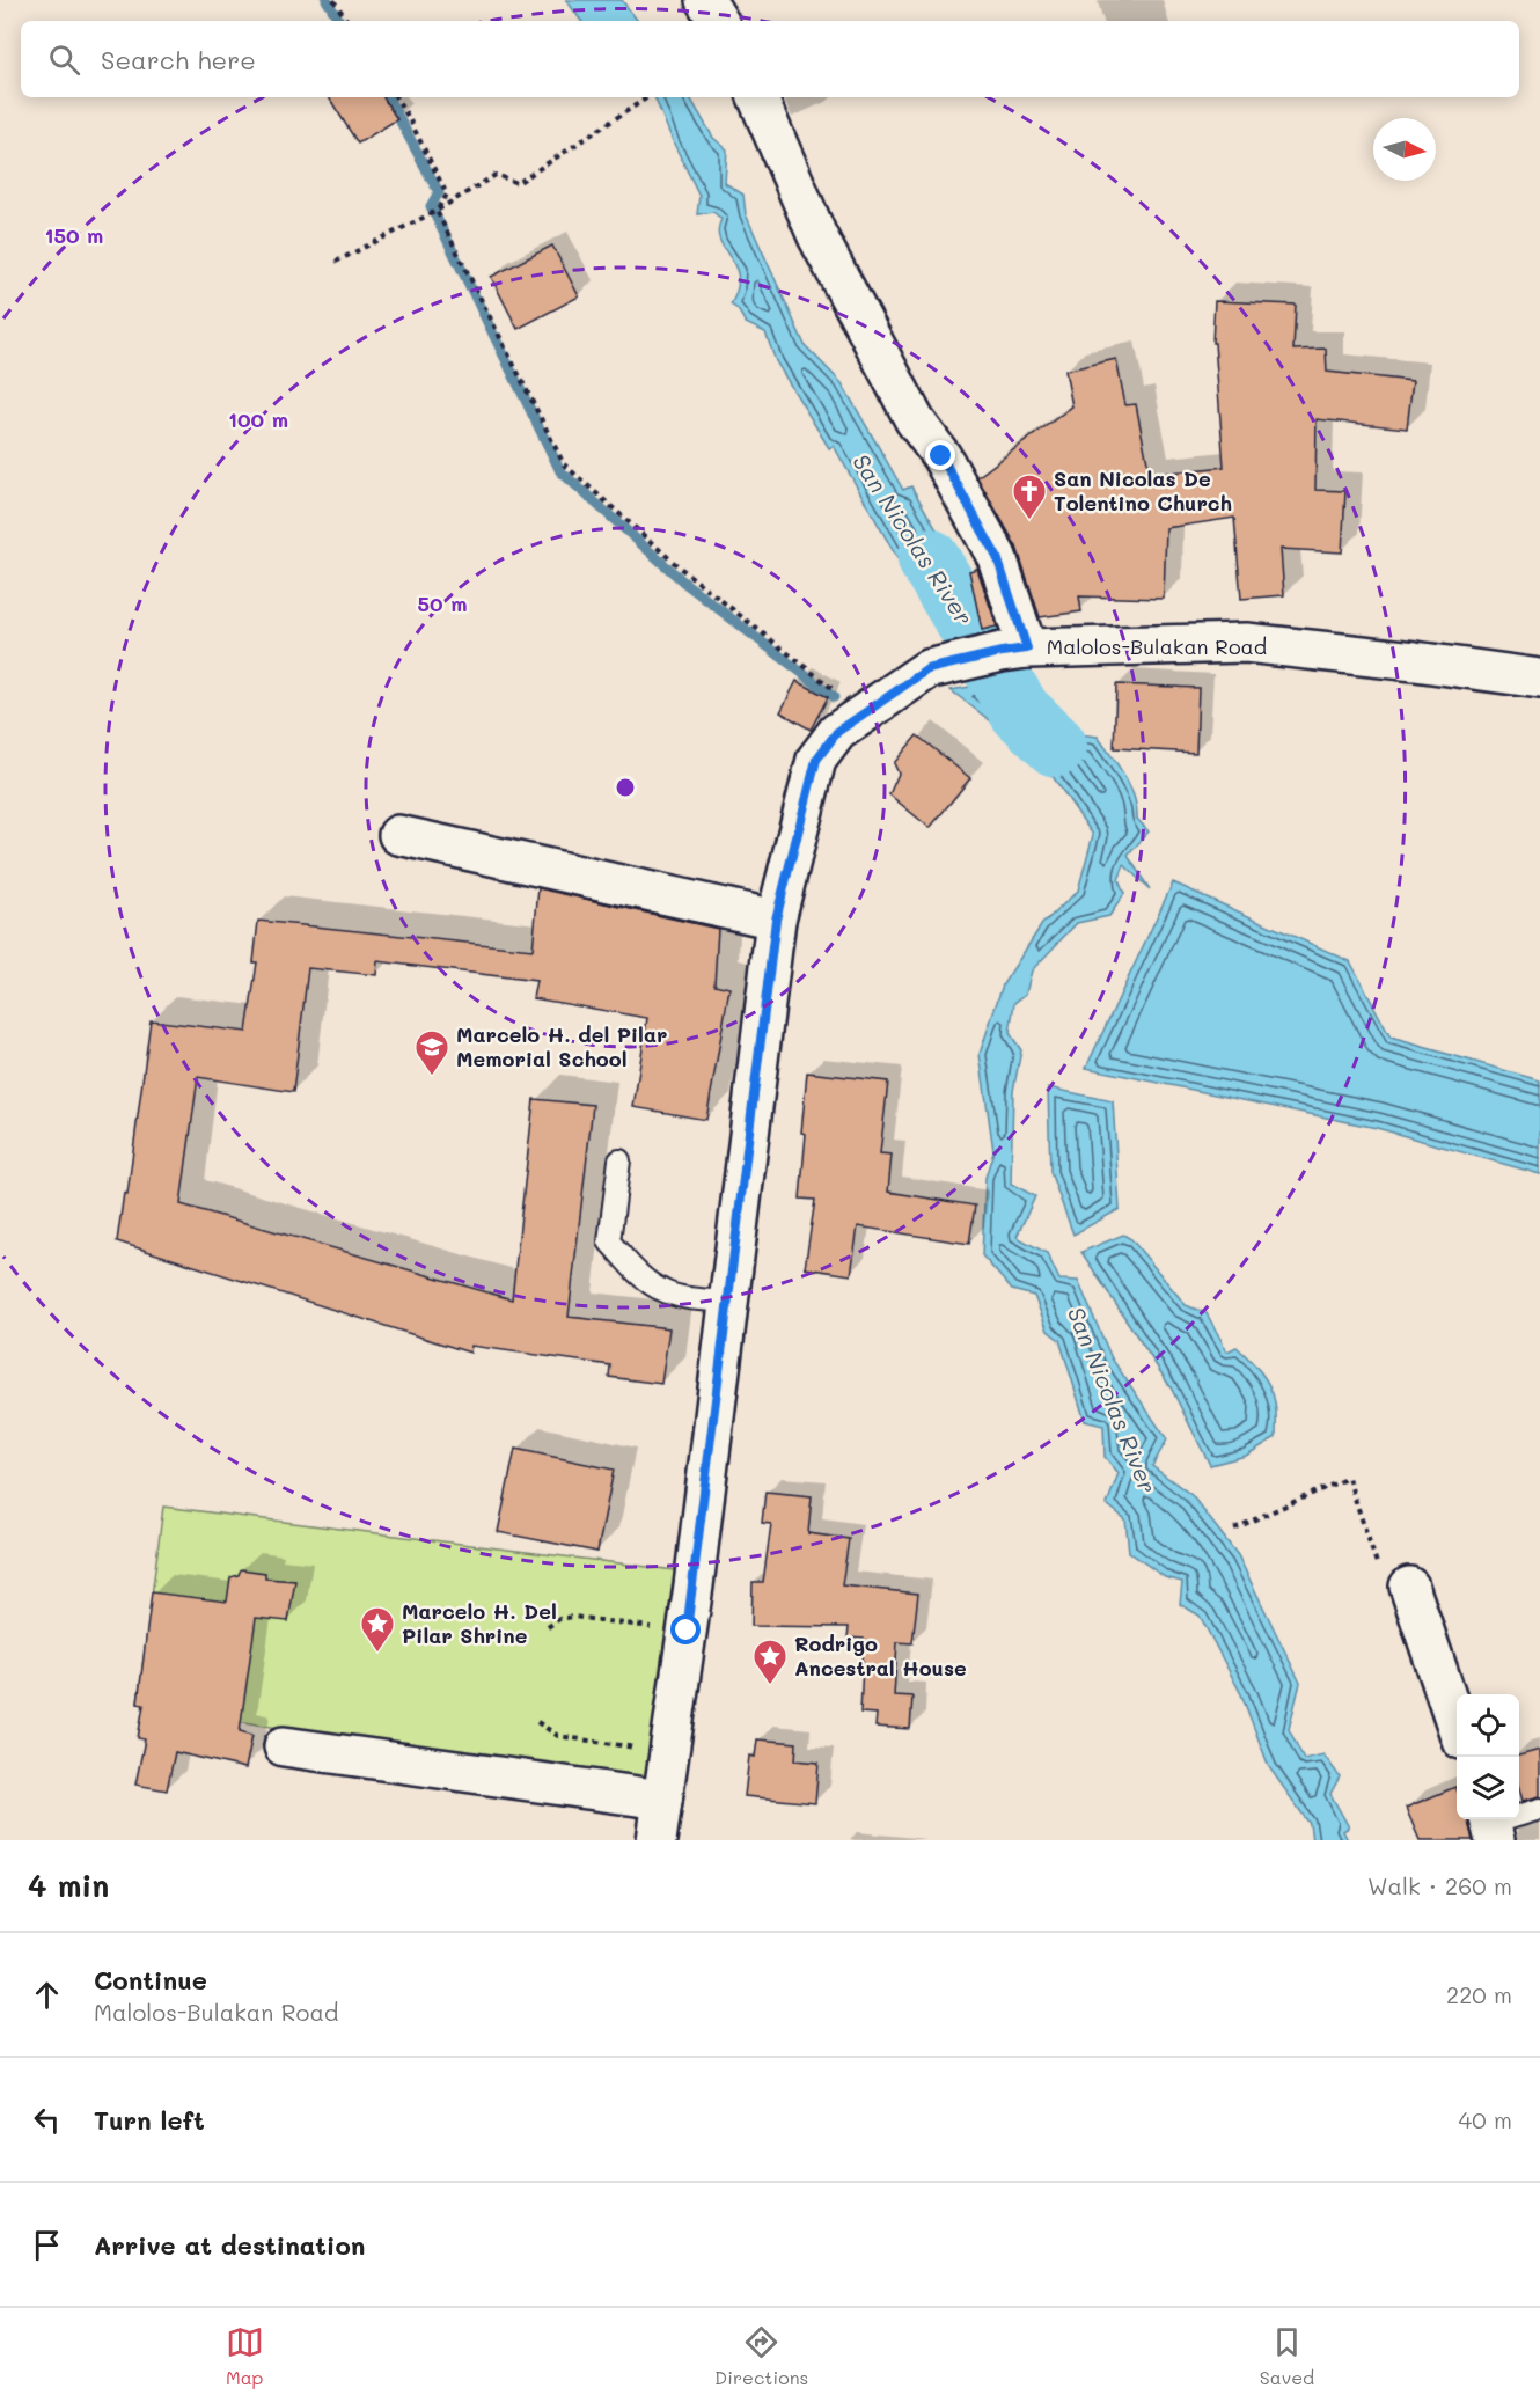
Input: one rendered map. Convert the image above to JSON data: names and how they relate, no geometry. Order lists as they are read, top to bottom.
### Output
{
  "streets": {
    "main road": ["Malolos-Bulakan Road"]
  },
  "water": ["San Nicolas River"],
  "places": {
    "church": ["San Nicolas De Tolentino Church"],
    "school or university": ["Marcelo H. del Pilar Memorial School"],
    "place": ["Marcelo H. Del Pilar Shrine", "Rodrigo Ancestral House"]
  },
  "north": "right",
  "page": {
    "search": "Search here",
    "heading": ["4 min", "Walk · 260 m"],
    "list": [
      ["Continue", "Malolos-Bulakan Road", "220 m"],
      ["Turn left", "40 m"],
      "Arrive at destination"
    ],
    "nav": ["Map", "Directions", "Saved"]
  },
  "rings": ["150 m", "100 m", "50 m"]
}
